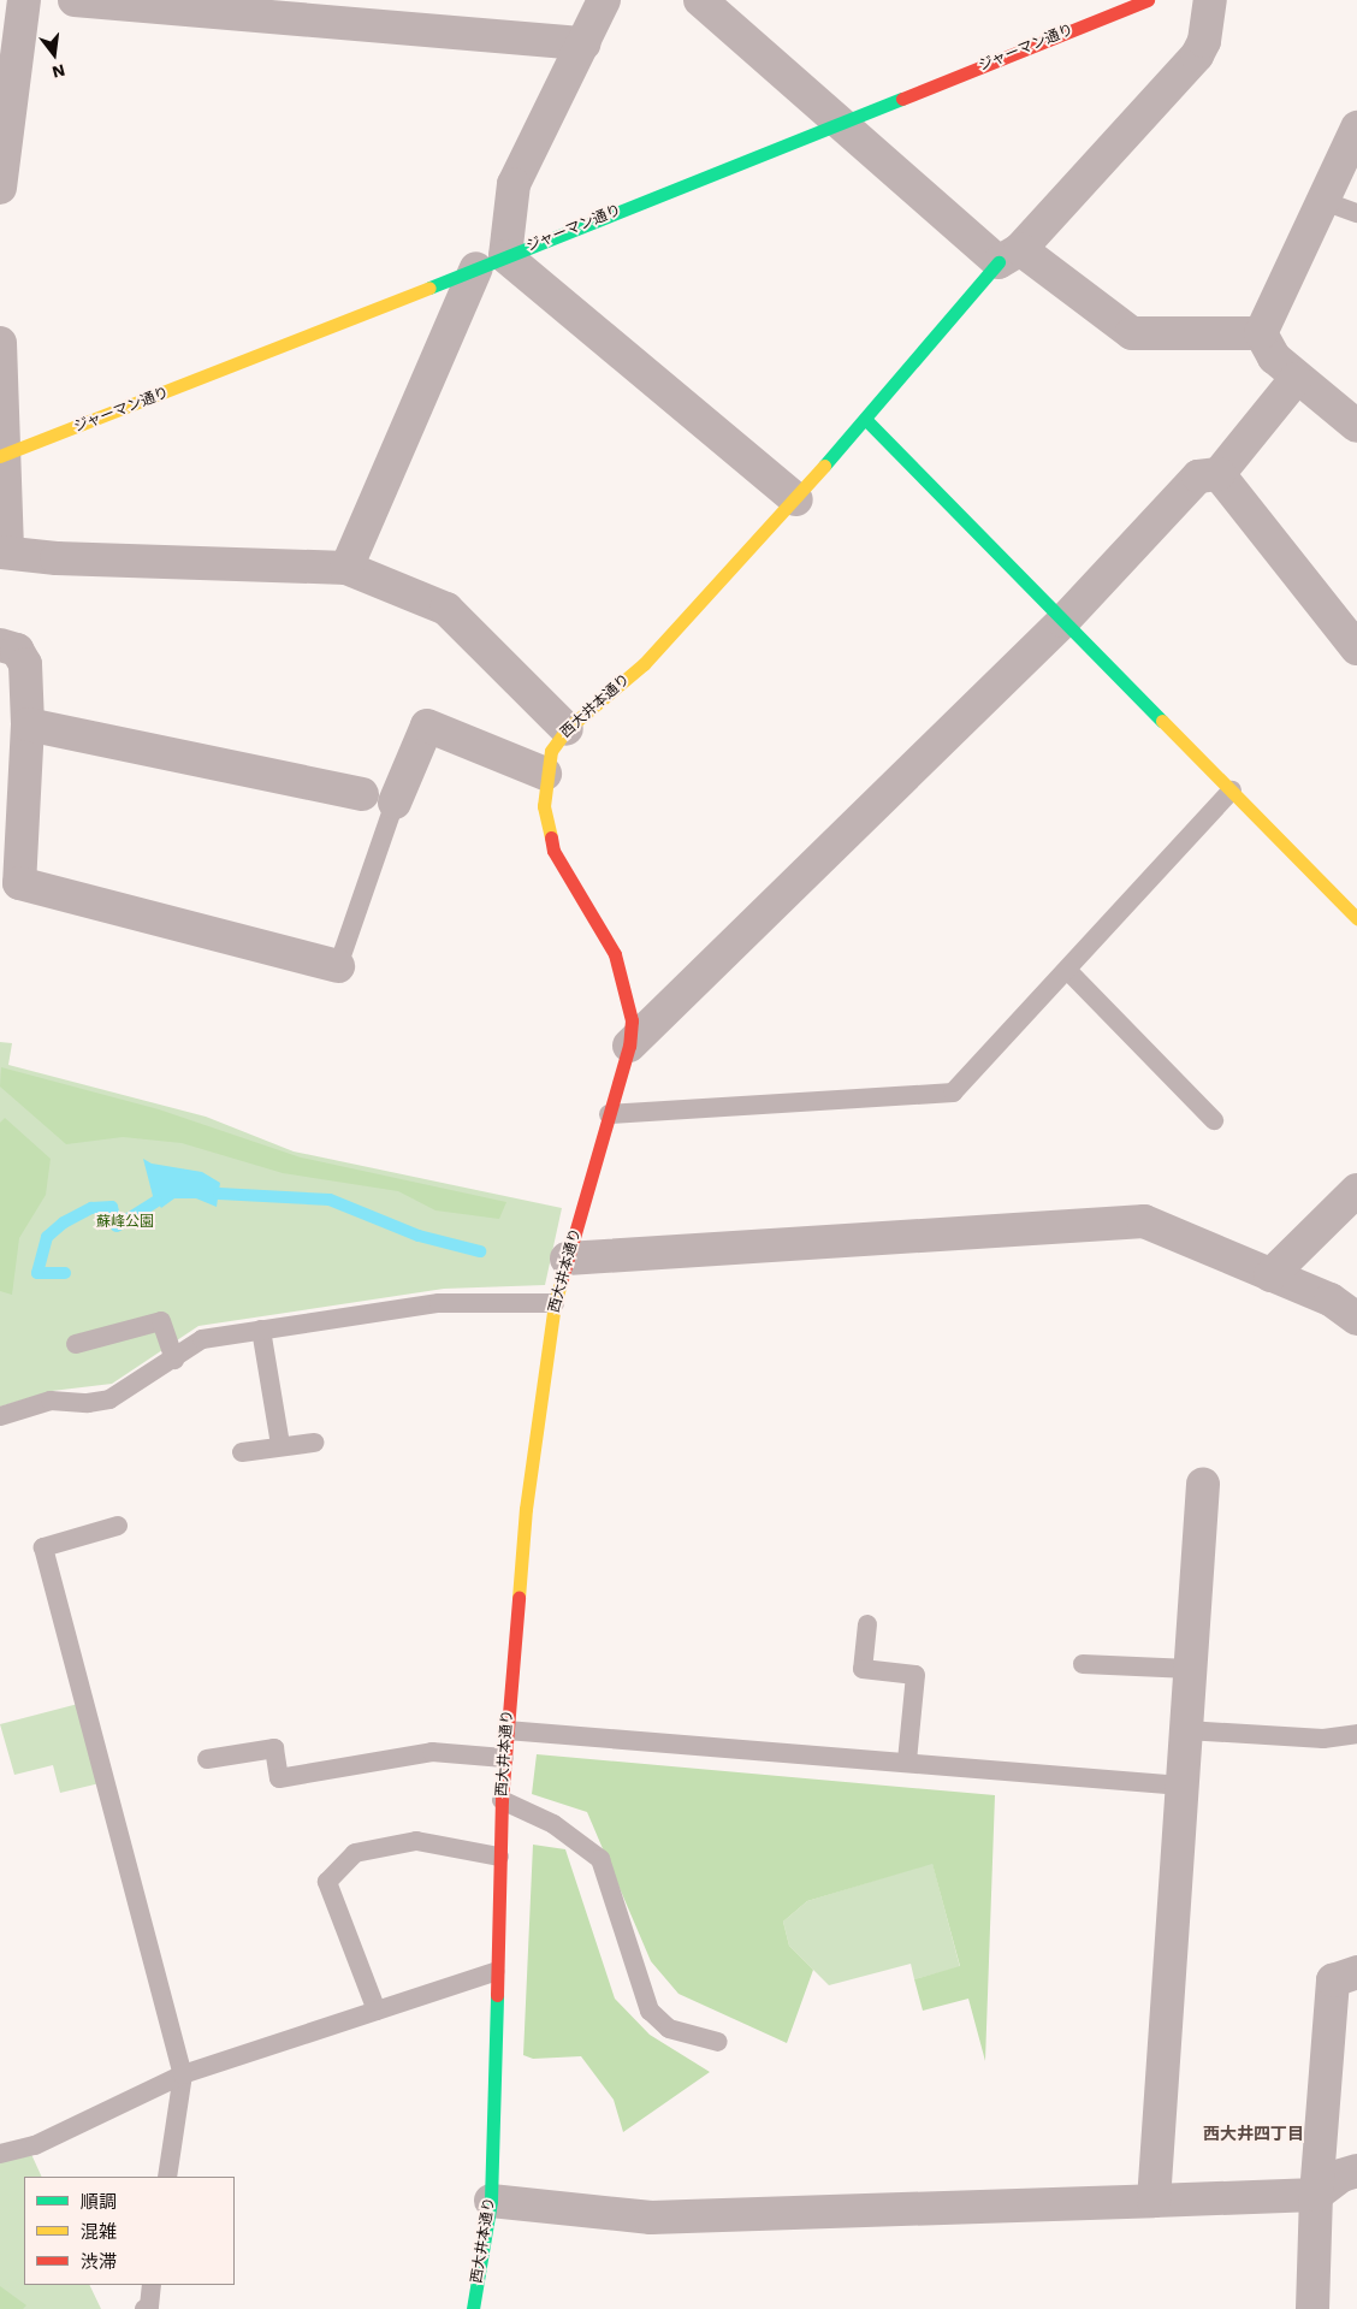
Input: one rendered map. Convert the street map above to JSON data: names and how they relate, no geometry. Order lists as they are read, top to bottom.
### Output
{
  "streets": {
    "street": ["ジャーマン通り", "西大井本通り"]
  },
  "districts": ["西大井四丁目"],
  "parks": ["蘇峰公園"],
  "legend": ["順調", "混雑", "渋滞"],
  "north": "bottom"
}
